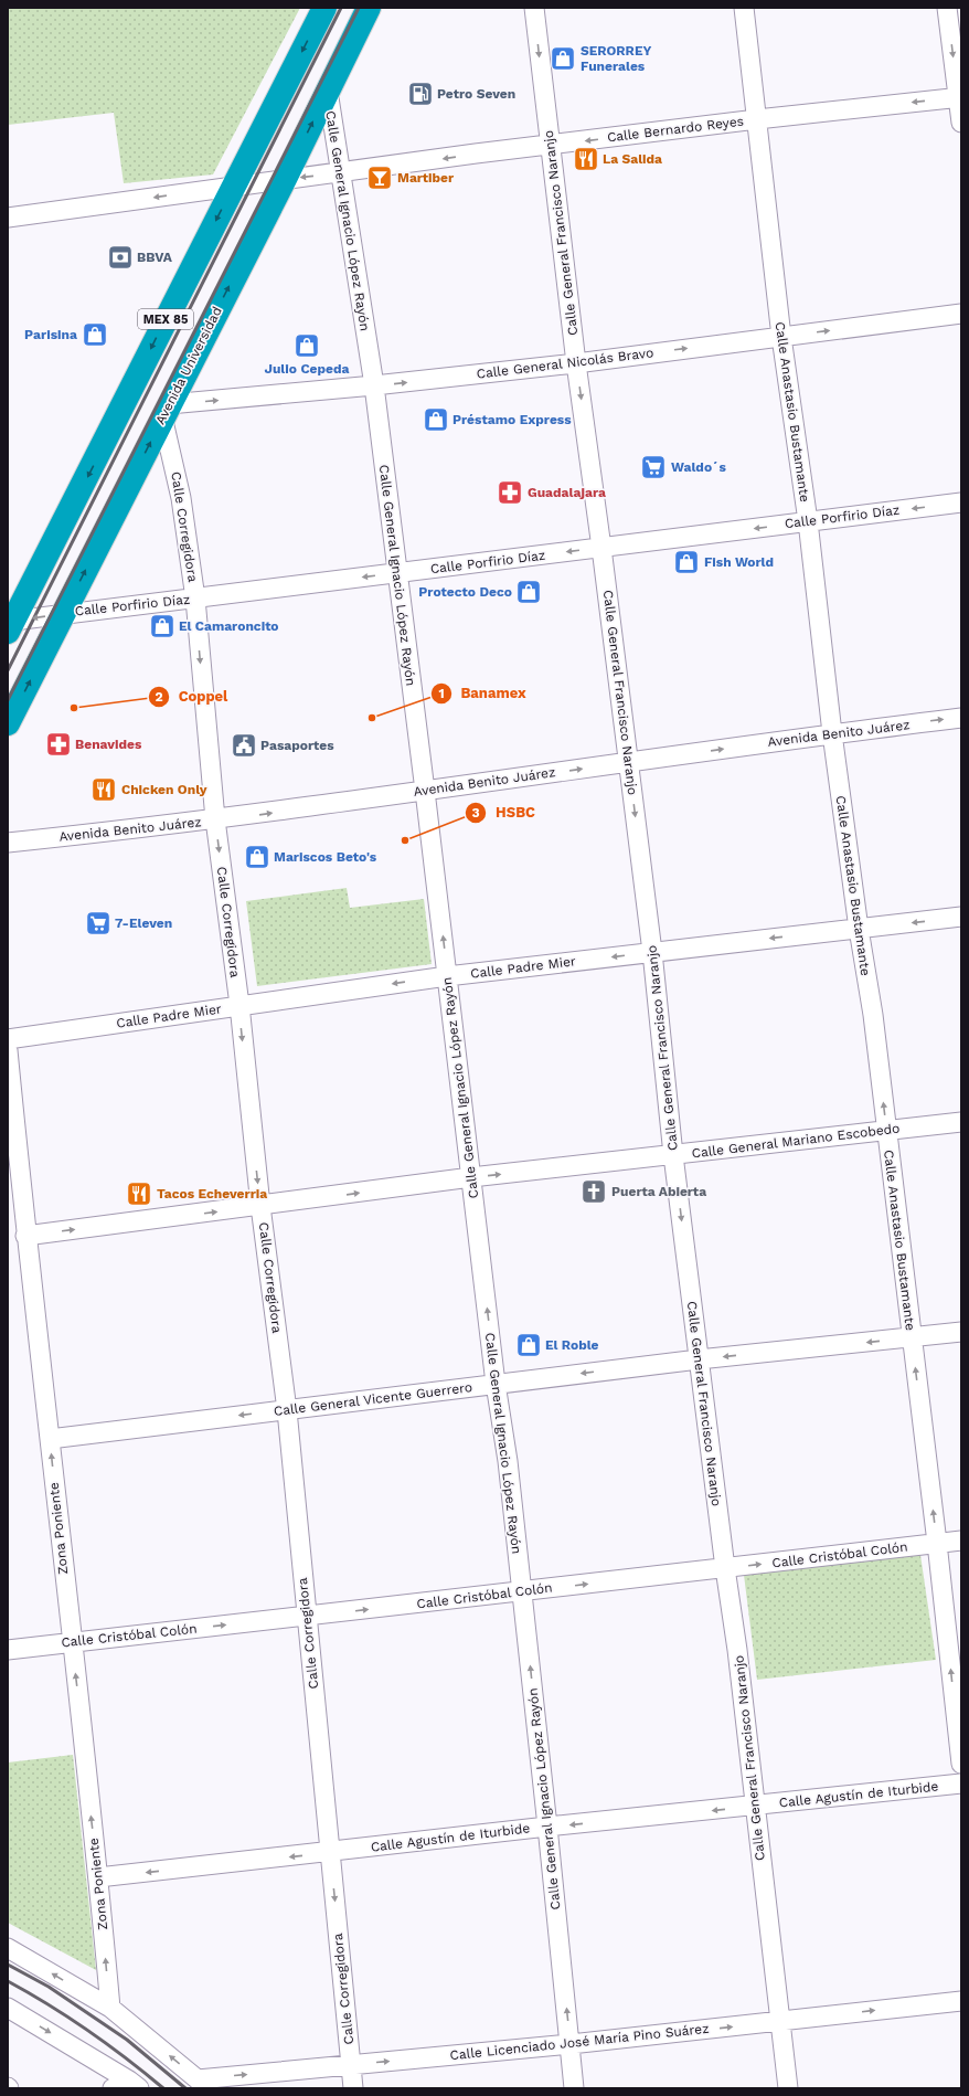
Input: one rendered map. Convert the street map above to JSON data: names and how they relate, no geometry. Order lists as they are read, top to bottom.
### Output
{
  "streets": {
    "highway": ["MEX 85", "Avenida Universidad"],
    "street": [
      "Calle Bernardo Reyes",
      "Calle General Ignacio López Rayón",
      "Calle General Francisco Naranjo",
      "Calle General Nicolás Bravo",
      "Calle Anastasio Bustamante",
      "Calle Porfirio Díaz",
      "Calle Corregidora",
      "Avenida Benito Juárez",
      "Calle Padre Mier",
      "Calle General Mariano Escobedo",
      "Calle General Vicente Guerrero",
      "Zona Poniente",
      "Calle Cristóbal Colón",
      "Calle Agustín de Iturbide",
      "Calle Licenciado José María Pino Suárez"
    ]
  },
  "crossings": [
    ["Calle Bernardo Reyes", "Calle General Ignacio López Rayón"],
    ["Calle Bernardo Reyes", "Calle General Francisco Naranjo"],
    ["Calle Bernardo Reyes", "MEX 85"],
    ["Calle Bernardo Reyes", "Avenida Universidad"],
    ["Calle Bernardo Reyes", "Calle Anastasio Bustamante"],
    ["Calle General Ignacio López Rayón", "Calle General Nicolás Bravo"],
    ["Calle General Ignacio López Rayón", "Avenida Universidad"],
    ["Calle General Ignacio López Rayón", "Calle Porfirio Díaz"],
    ["Calle General Ignacio López Rayón", "Avenida Benito Juárez"],
    ["Calle General Ignacio López Rayón", "Calle Padre Mier"],
    ["Calle General Ignacio López Rayón", "Calle General Mariano Escobedo"],
    ["Calle General Ignacio López Rayón", "Calle General Vicente Guerrero"],
    ["Calle General Ignacio López Rayón", "Calle Cristóbal Colón"],
    ["Calle General Ignacio López Rayón", "Calle Agustín de Iturbide"],
    ["Calle General Ignacio López Rayón", "Calle Licenciado José María Pino Suárez"],
    ["Calle General Francisco Naranjo", "Calle General Nicolás Bravo"],
    ["Calle General Francisco Naranjo", "Calle Porfirio Díaz"],
    ["Calle General Francisco Naranjo", "Avenida Benito Juárez"],
    ["Calle General Francisco Naranjo", "Calle Padre Mier"],
    ["Calle General Francisco Naranjo", "Calle General Mariano Escobedo"],
    ["Calle General Francisco Naranjo", "Calle General Vicente Guerrero"],
    ["Calle General Francisco Naranjo", "Calle Cristóbal Colón"],
    ["Calle General Francisco Naranjo", "Calle Agustín de Iturbide"],
    ["Calle General Francisco Naranjo", "Calle Licenciado José María Pino Suárez"],
    ["MEX 85", "Calle Porfirio Díaz"],
    ["Calle General Nicolás Bravo", "Avenida Universidad"],
    ["Calle General Nicolás Bravo", "Calle Anastasio Bustamante"],
    ["Calle General Nicolás Bravo", "Calle Corregidora"],
    ["Avenida Universidad", "Calle Porfirio Díaz"],
    ["Avenida Universidad", "Calle Corregidora"],
    ["Calle Anastasio Bustamante", "Calle Porfirio Díaz"],
    ["Calle Anastasio Bustamante", "Avenida Benito Juárez"],
    ["Calle Anastasio Bustamante", "Calle Padre Mier"],
    ["Calle Anastasio Bustamante", "Calle General Mariano Escobedo"],
    ["Calle Anastasio Bustamante", "Calle General Vicente Guerrero"],
    ["Calle Anastasio Bustamante", "Calle Cristóbal Colón"],
    ["Calle Porfirio Díaz", "Calle Corregidora"],
    ["Calle Corregidora", "Avenida Benito Juárez"],
    ["Calle Corregidora", "Calle Padre Mier"],
    ["Calle Corregidora", "Calle General Mariano Escobedo"],
    ["Calle Corregidora", "Calle General Vicente Guerrero"],
    ["Calle Corregidora", "Calle Cristóbal Colón"],
    ["Calle Corregidora", "Calle Agustín de Iturbide"],
    ["Calle Corregidora", "Calle Licenciado José María Pino Suárez"],
    ["Calle General Mariano Escobedo", "Zona Poniente"],
    ["Calle General Vicente Guerrero", "Zona Poniente"],
    ["Zona Poniente", "Calle Cristóbal Colón"],
    ["Zona Poniente", "Calle Agustín de Iturbide"]
  ],
  "one_way": [
    "Calle Bernardo Reyes",
    "Calle General Ignacio López Rayón",
    "Calle General Nicolás Bravo",
    "Calle Anastasio Bustamante",
    "Calle Porfirio Díaz",
    "Calle Corregidora",
    "Avenida Benito Juárez",
    "Calle Padre Mier",
    "Calle General Mariano Escobedo",
    "Calle General Vicente Guerrero",
    "Zona Poniente",
    "Calle Cristóbal Colón",
    "Calle Agustín de Iturbide",
    "Calle Licenciado José María Pino Suárez"
  ],
  "places": {
    "shop": [
      "SERORREY Funerales",
      "Parisina",
      "Julio Cepeda",
      "Préstamo Express",
      "Fish World",
      "Protecto Deco",
      "El Camaroncito",
      "Mariscos Beto's",
      "El Roble"
    ],
    "fuel station": ["Petro Seven"],
    "restaurant": ["La Salida", "Chicken Only", "Tacos Echeverria"],
    "bar": ["Martiber"],
    "bank": ["BBVA"],
    "supermarket": ["Waldo´s", "7-Eleven"],
    "pharmacy": ["Guadalajara", "Benavides"],
    "other": ["Coppel", "Banamex", "HSBC"],
    "public building": ["Pasaportes"],
    "church": ["Puerta Abierta"]
  }
}
